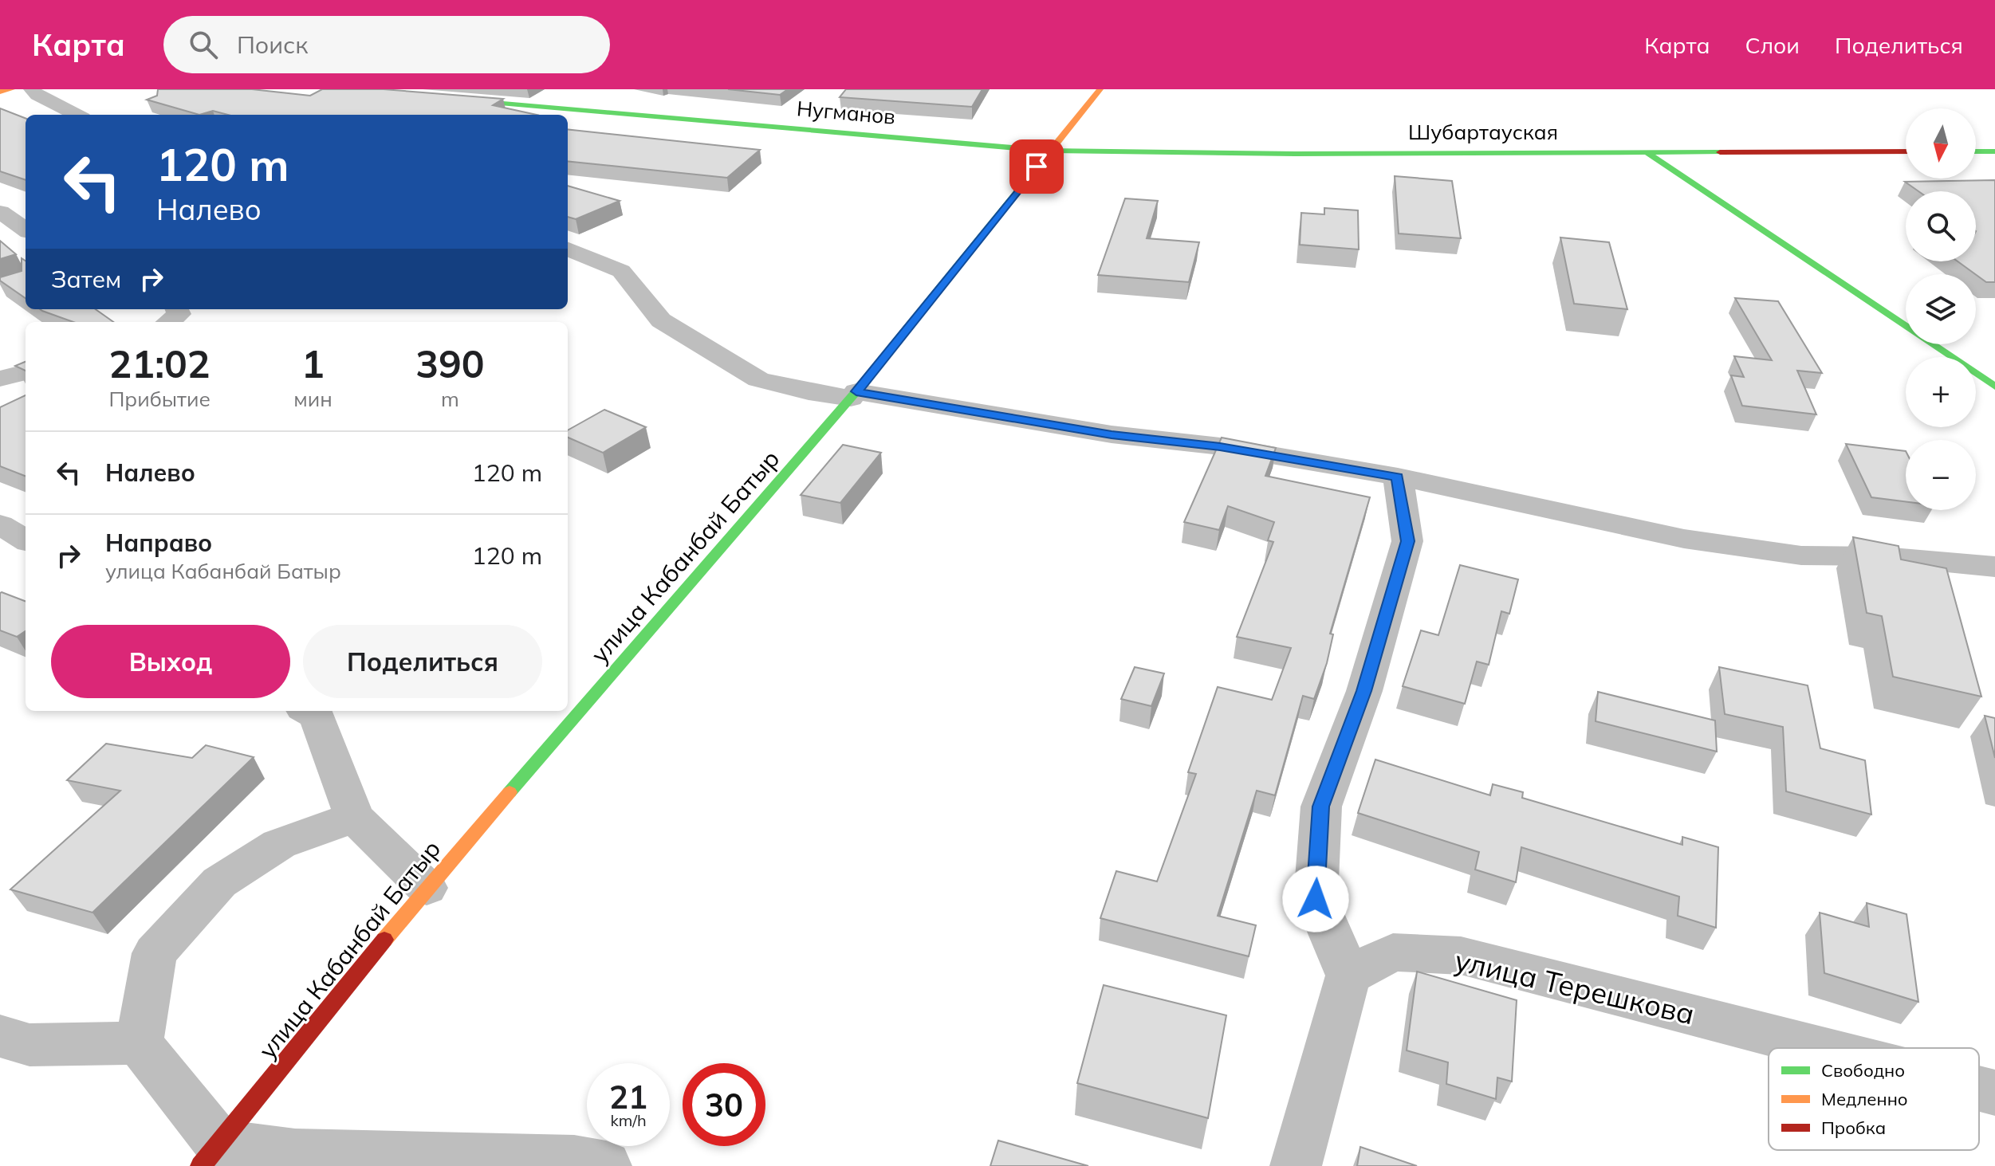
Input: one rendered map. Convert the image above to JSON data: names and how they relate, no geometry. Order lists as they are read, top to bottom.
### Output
{
  "streets": {
    "main road": ["Нугманов", "Шубартауская", "улица Кабанбай Батыр"],
    "street": ["улица Терешкова"]
  },
  "crossings": [
    ["Нугманов", "Шубартауская"],
    ["Нугманов", "улица Кабанбай Батыр"],
    ["Шубартауская", "улица Кабанбай Батыр"]
  ],
  "legend": ["Свободно", "Медленно", "Пробка"],
  "north": "bottom",
  "page": {
    "header": "Карта",
    "search": "Поиск",
    "nav": ["Карта", "Слои", "Поделиться"],
    "map_buttons": ["+", "−"],
    "turn": ["120 m", "Налево"],
    "then": "Затем",
    "eta": [
      "21:02",
      "Прибытие",
      "1",
      "мин",
      "390",
      "m"
    ],
    "list": [
      {
        "name": "Налево",
        "value": "120 m"
      },
      {
        "name": "Направо",
        "note": "улица Кабанбай Батыр",
        "value": "120 m"
      }
    ],
    "buttons": ["Выход", "Поделиться"],
    "speed": "21 km/h",
    "limit": "30"
  }
}
